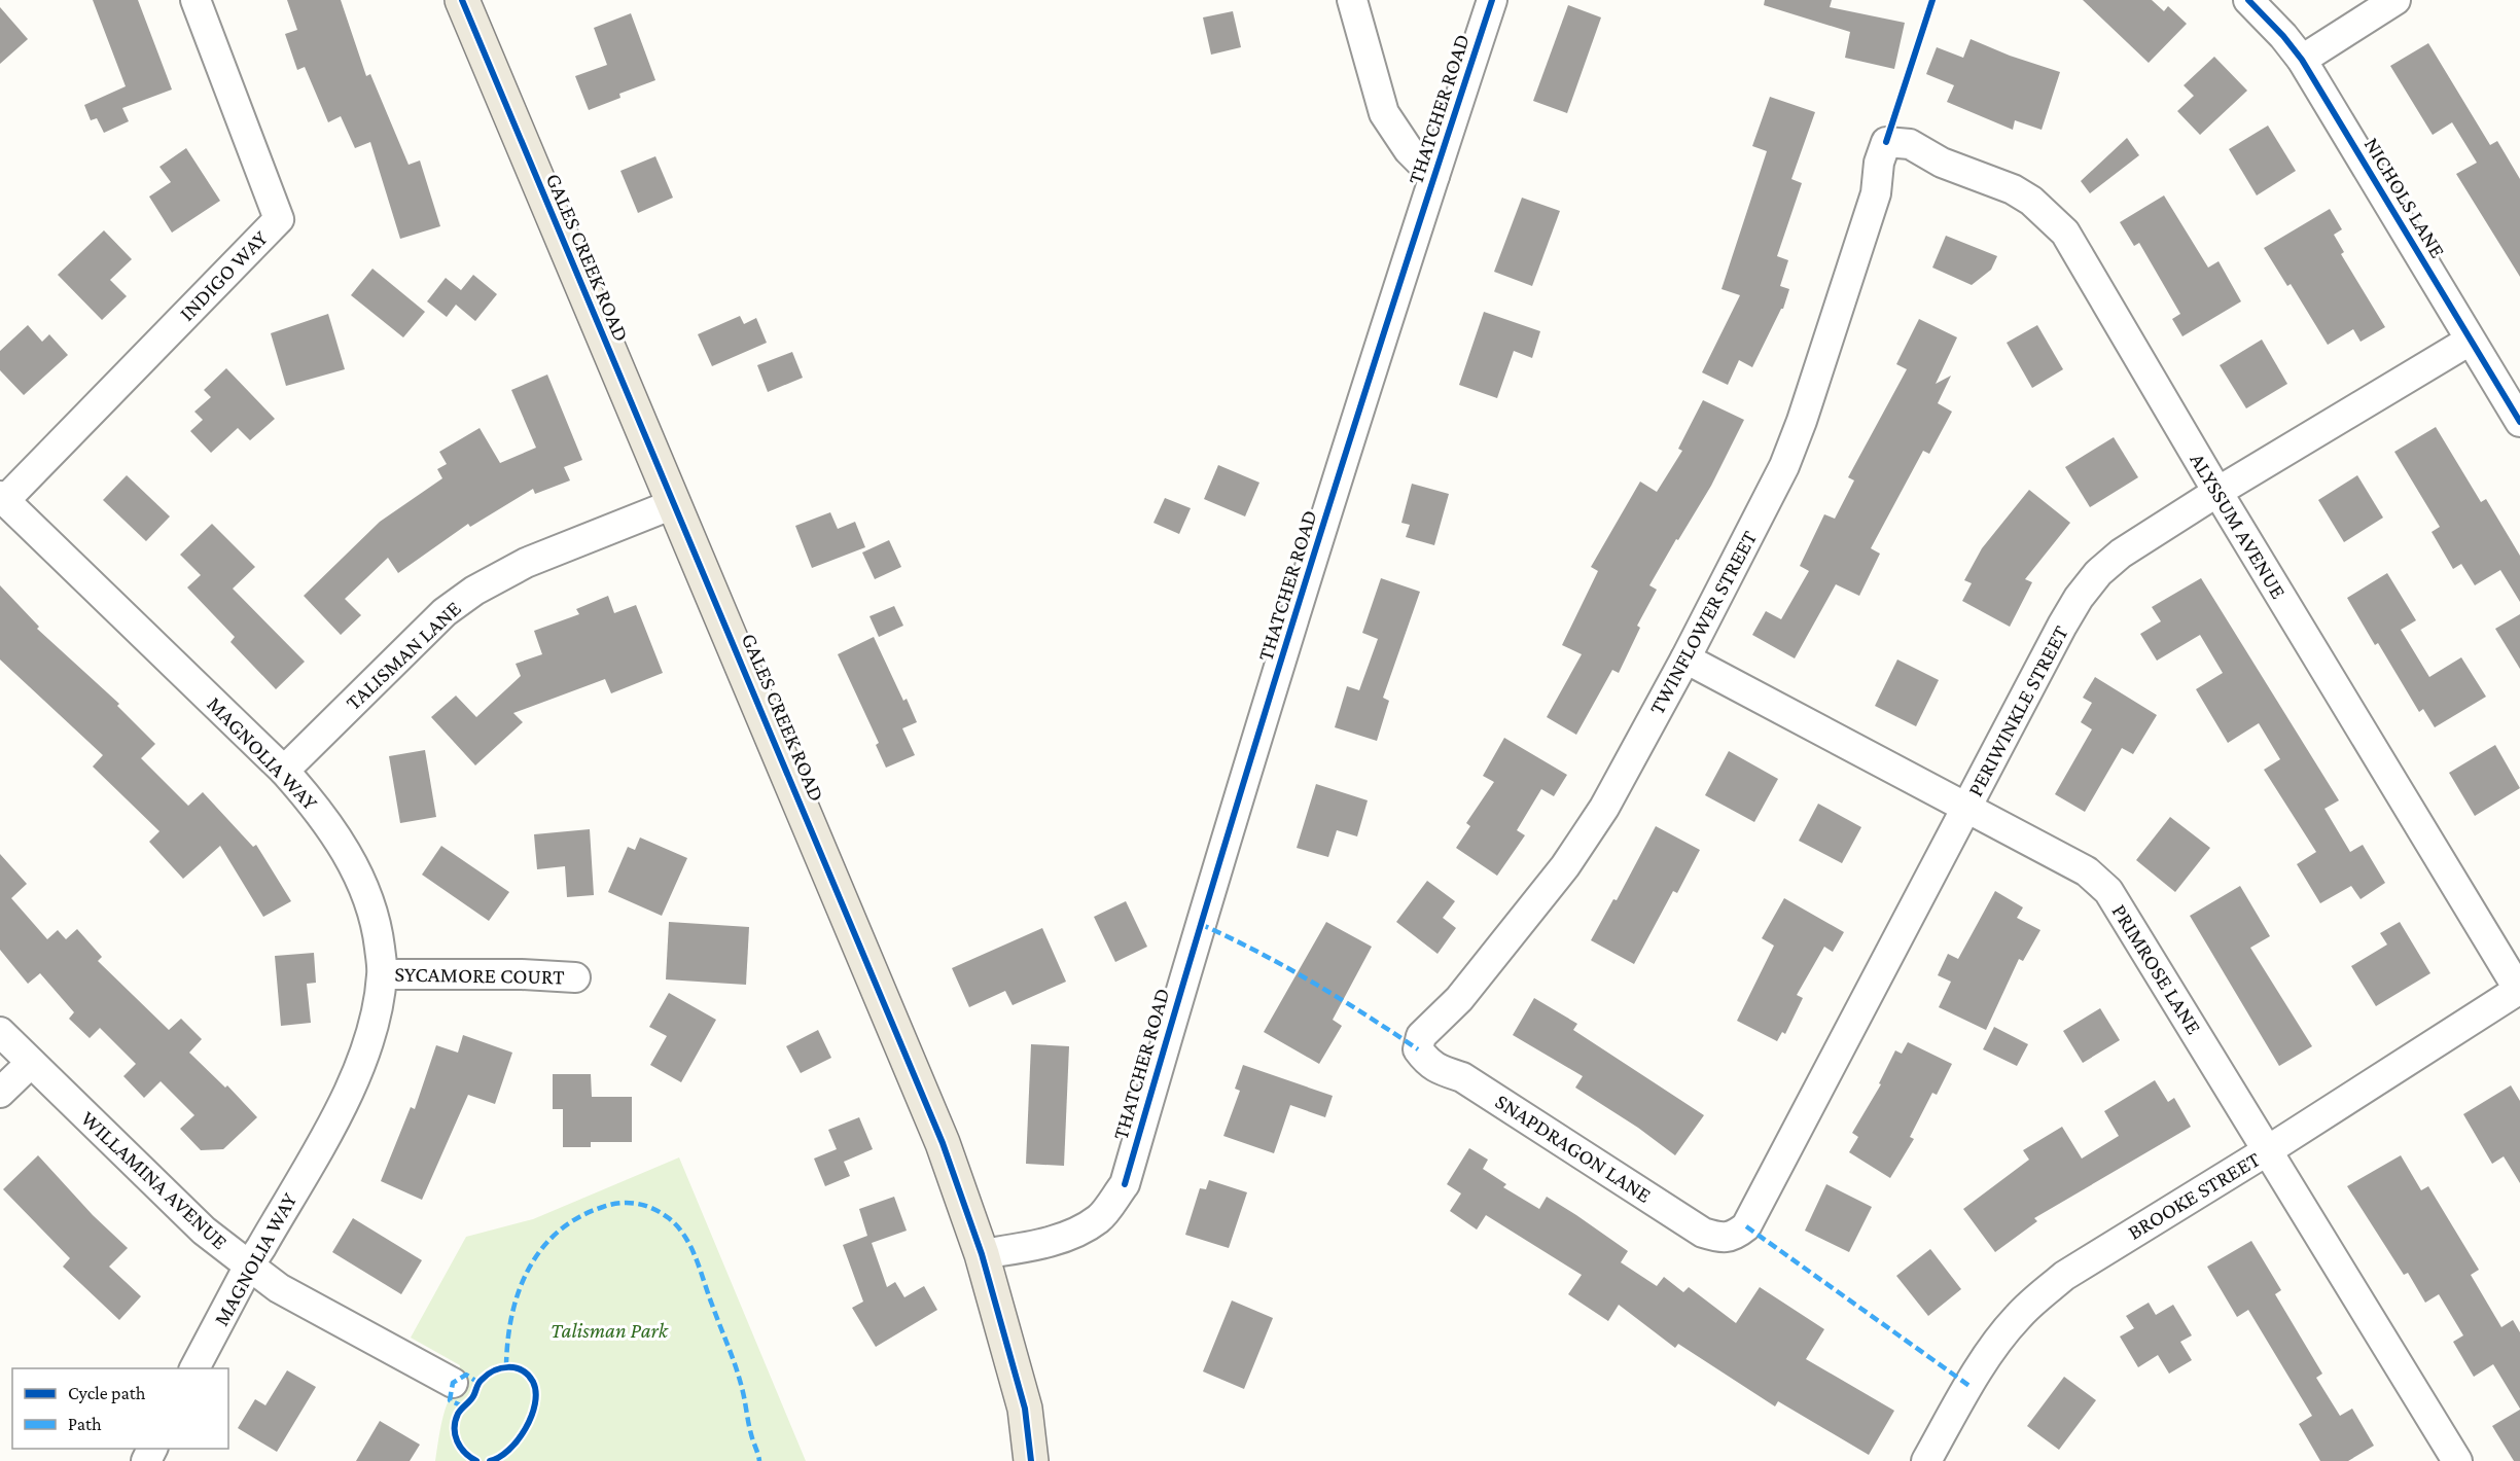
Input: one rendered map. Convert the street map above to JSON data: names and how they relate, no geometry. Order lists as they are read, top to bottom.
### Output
{
  "streets": {
    "main road": ["GALES CREEK ROAD"],
    "street": [
      "THATCHER ROAD",
      "NICHOLS LANE",
      "INDIGO WAY",
      "ALYSSUM AVENUE",
      "TWINFLOWER STREET",
      "TALISMAN LANE",
      "PERIWINKLE STREET",
      "MAGNOLIA WAY",
      "PRIMROSE LANE",
      "SYCAMORE COURT",
      "SNAPDRAGON LANE",
      "WILLAMINA AVENUE",
      "BROOKE STREET"
    ]
  },
  "crossings": [
    ["THATCHER ROAD", "GALES CREEK ROAD"],
    ["NICHOLS LANE", "PERIWINKLE STREET"],
    ["GALES CREEK ROAD", "TALISMAN LANE"],
    ["INDIGO WAY", "MAGNOLIA WAY"],
    ["ALYSSUM AVENUE", "TWINFLOWER STREET"],
    ["ALYSSUM AVENUE", "PERIWINKLE STREET"],
    ["ALYSSUM AVENUE", "BROOKE STREET"],
    ["TWINFLOWER STREET", "PRIMROSE LANE"],
    ["TWINFLOWER STREET", "SNAPDRAGON LANE"],
    ["TALISMAN LANE", "MAGNOLIA WAY"],
    ["PERIWINKLE STREET", "PRIMROSE LANE"],
    ["PERIWINKLE STREET", "SNAPDRAGON LANE"],
    ["MAGNOLIA WAY", "SYCAMORE COURT"],
    ["MAGNOLIA WAY", "WILLAMINA AVENUE"],
    ["PRIMROSE LANE", "BROOKE STREET"]
  ],
  "parks": ["Talisman Park"],
  "legend": ["Cycle path", "Path"]
}
